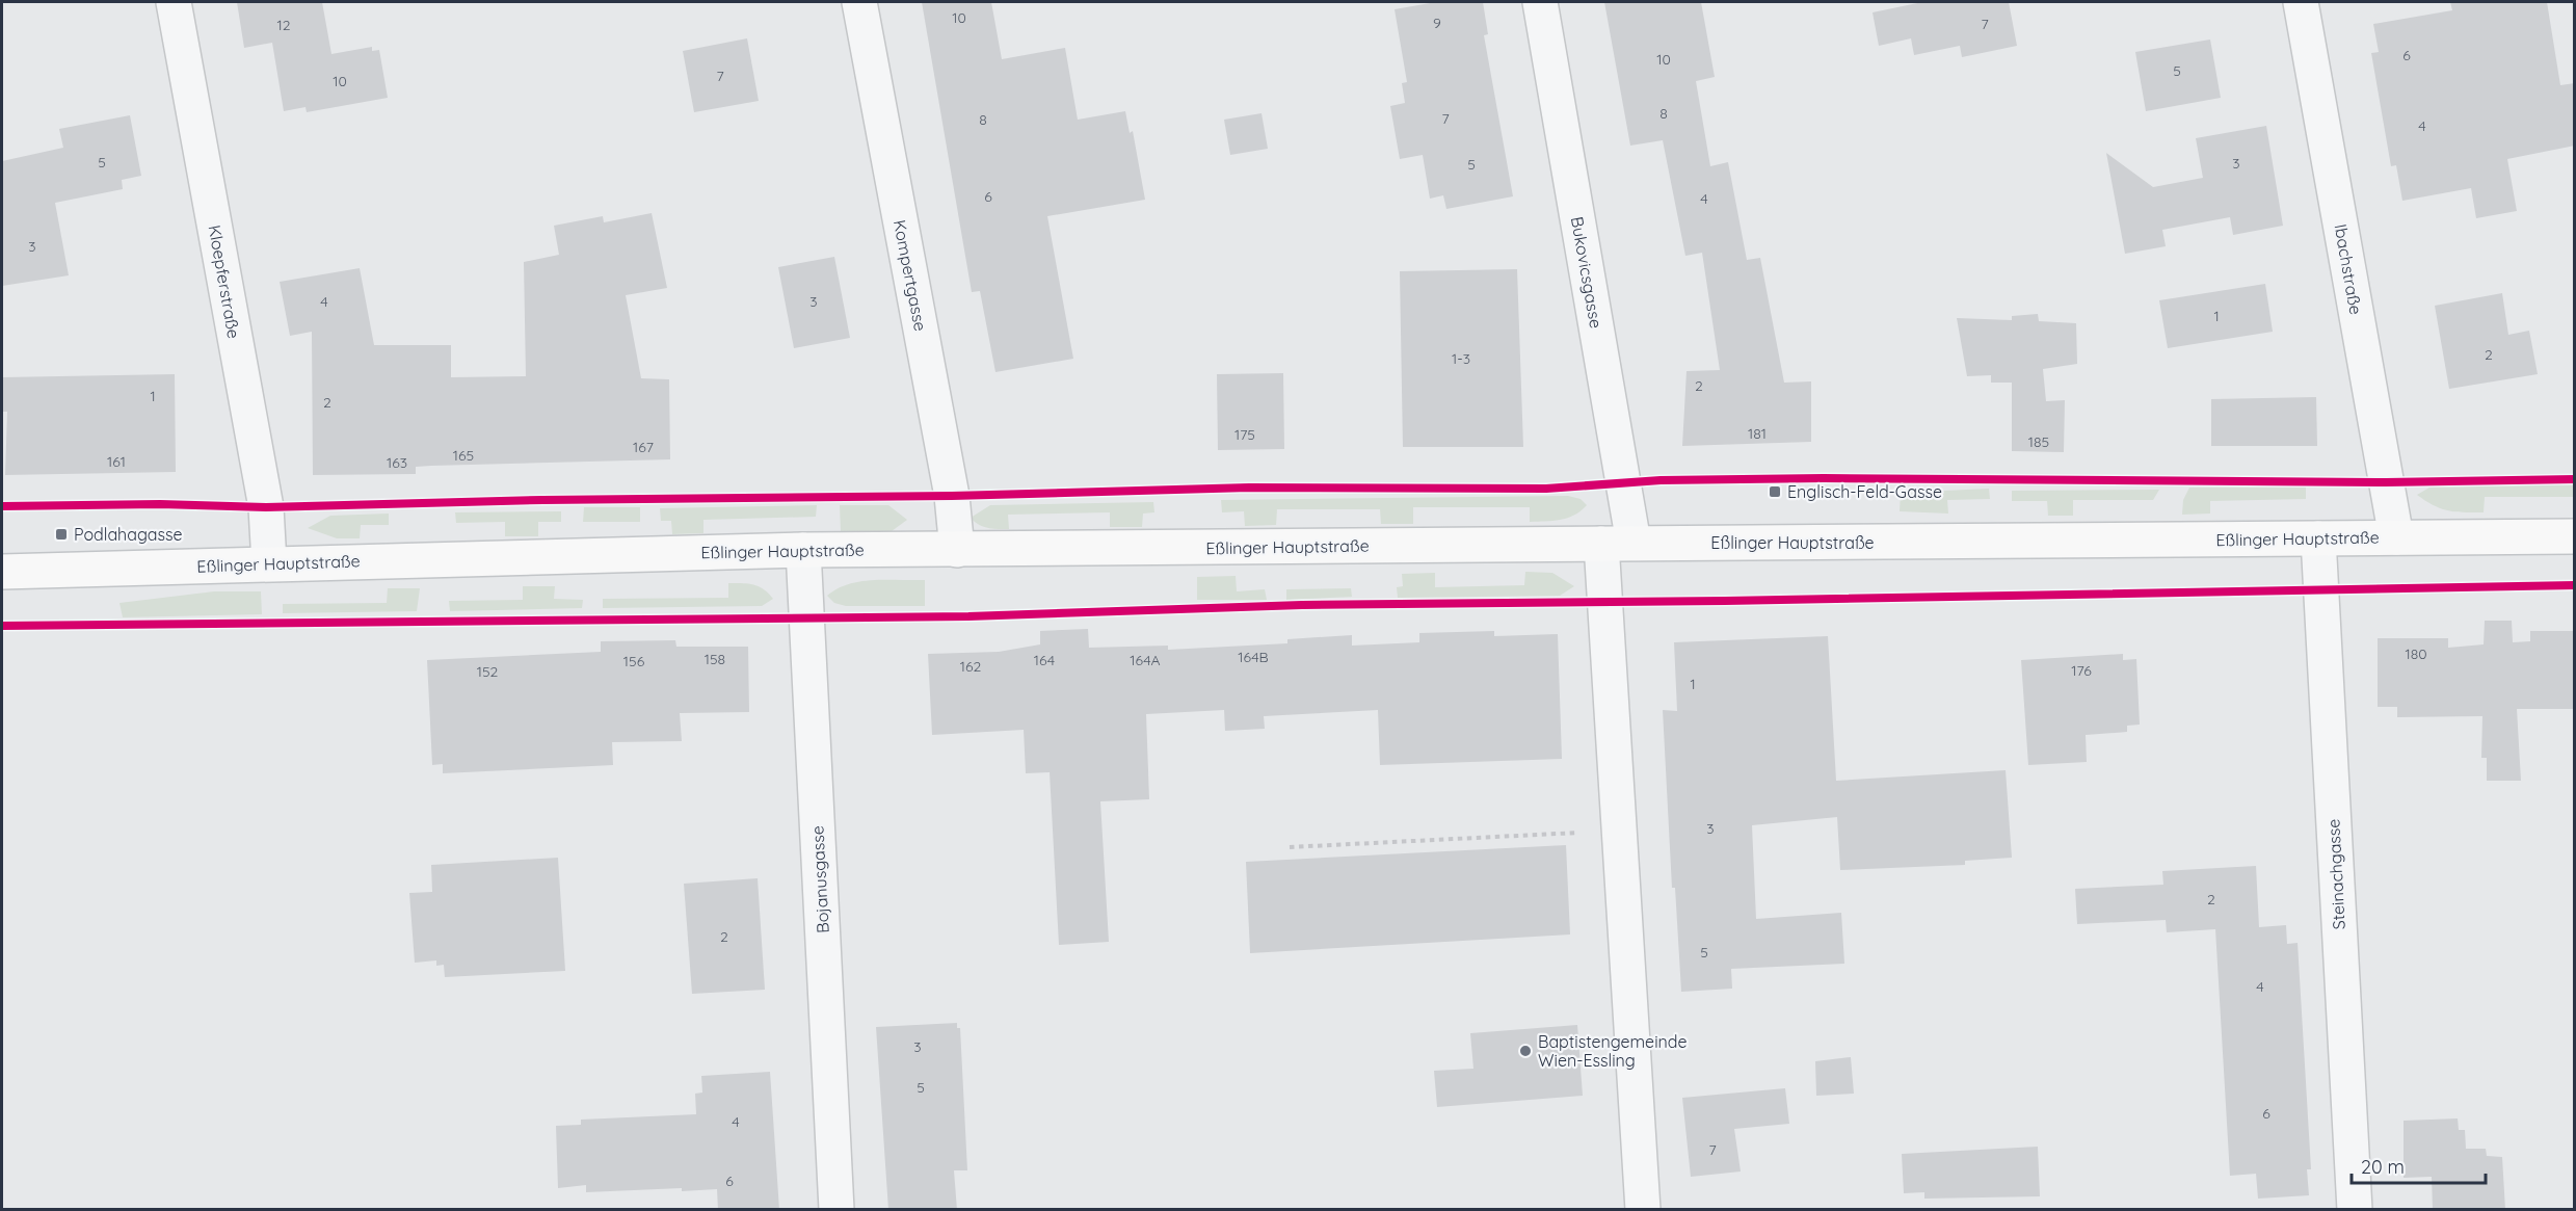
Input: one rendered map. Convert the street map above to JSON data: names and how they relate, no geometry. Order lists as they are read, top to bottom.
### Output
{
  "streets": {
    "main road": ["Eßlinger Hauptstraße"],
    "street": [
      "Ibachstraße",
      "Bukovicsgasse",
      "Kompertgasse",
      "Kloepferstraße",
      "Steinachgasse",
      "Bojanusgasse"
    ]
  },
  "crossings": [
    ["Ibachstraße", "Eßlinger Hauptstraße"],
    ["Bukovicsgasse", "Eßlinger Hauptstraße"],
    ["Kompertgasse", "Eßlinger Hauptstraße"],
    ["Kloepferstraße", "Eßlinger Hauptstraße"],
    ["Eßlinger Hauptstraße", "Steinachgasse"],
    ["Eßlinger Hauptstraße", "Bojanusgasse"]
  ],
  "places": {
    "transit": ["Englisch-Feld-Gasse", "Podlahagasse"],
    "other": ["Baptistengemeinde Wien-Essling"]
  },
  "house_numbers": [
    "10",
    "9",
    "7",
    "12",
    "6",
    "10",
    "5",
    "7",
    "10",
    "8",
    "7",
    "8",
    "4",
    "5",
    "3",
    "5",
    "6",
    "4",
    "3",
    "4",
    "3",
    "1",
    "2",
    "1-3",
    "2",
    "1",
    "2",
    "181",
    "175",
    "185",
    "167",
    "165",
    "161",
    "163",
    "180",
    "164B",
    "158",
    "164",
    "164A",
    "156",
    "162",
    "176",
    "152",
    "1",
    "3",
    "2",
    "2",
    "5",
    "4",
    "3",
    "5",
    "6",
    "4",
    "7",
    "6"
  ],
  "scale_bar": "20 m"
}
